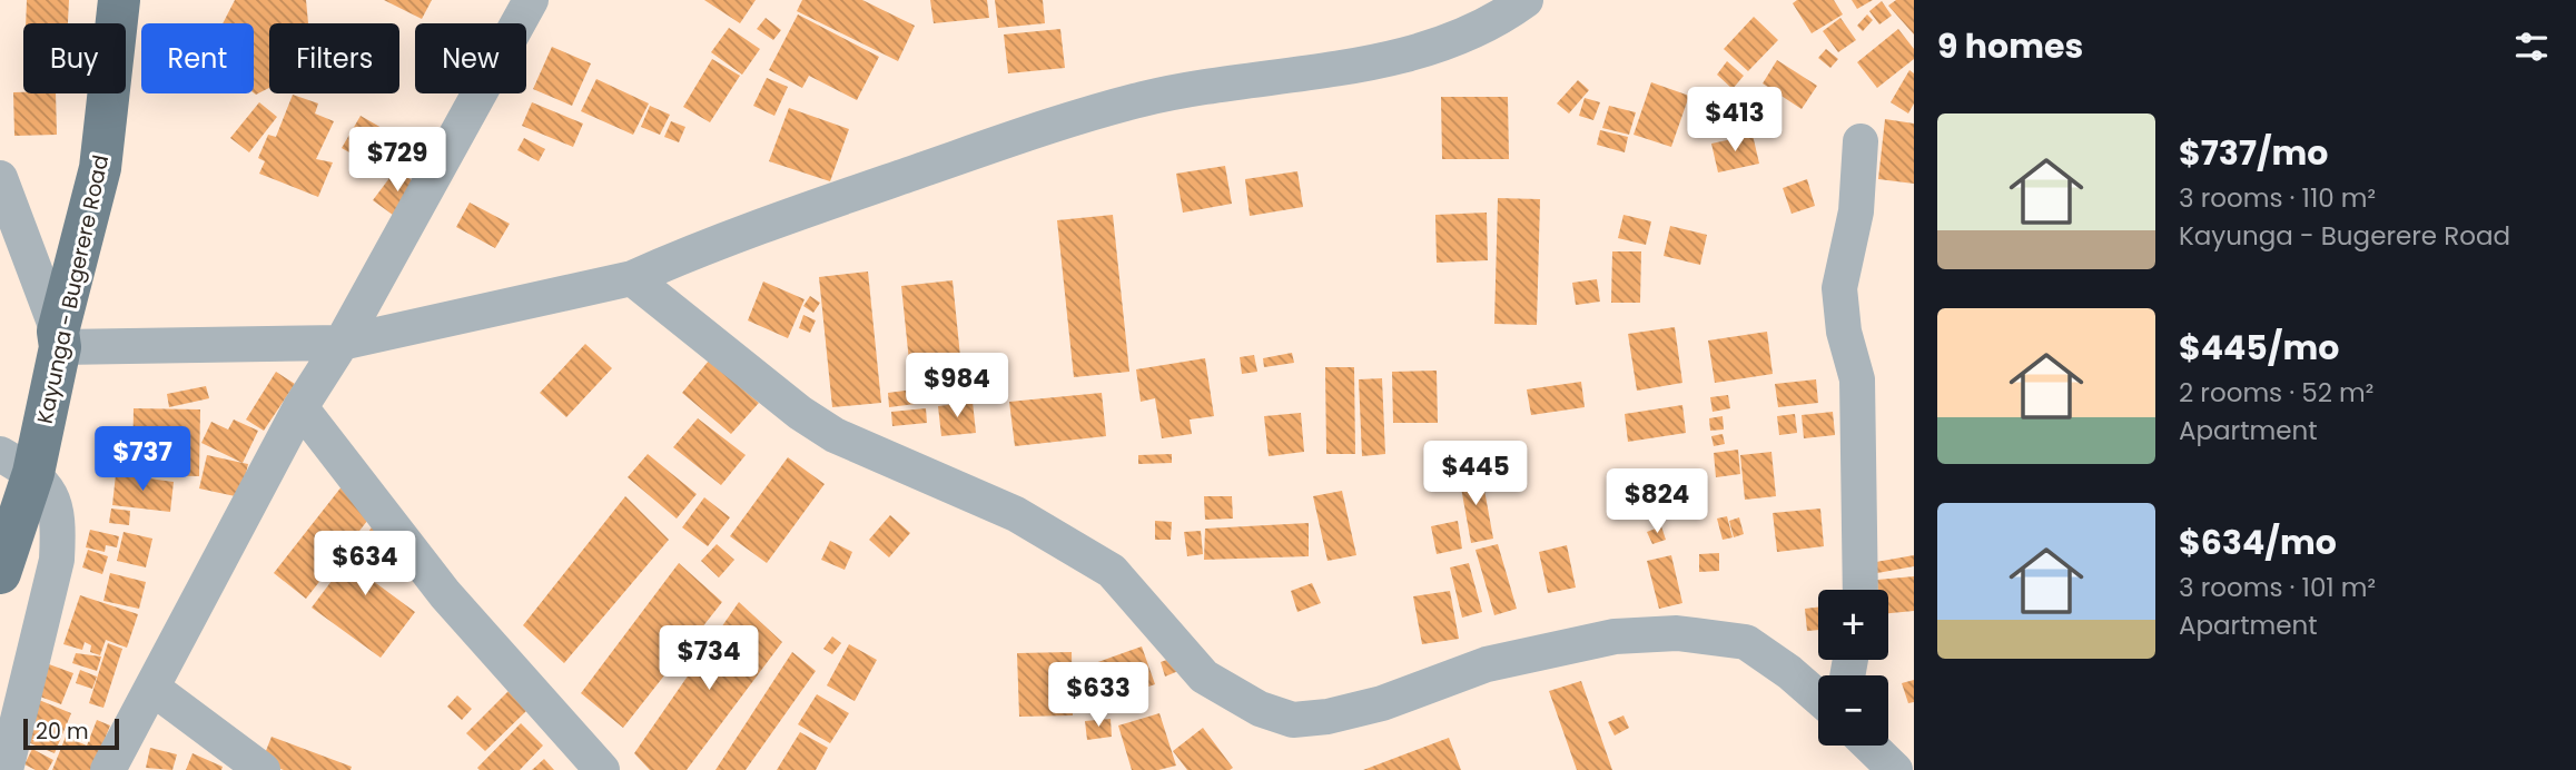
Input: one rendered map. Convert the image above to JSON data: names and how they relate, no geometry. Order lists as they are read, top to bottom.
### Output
{
  "streets": {
    "main road": ["Kayunga - Bugerere Road"]
  },
  "scale_bar": "20 m",
  "page": {
    "heading": "9 homes",
    "chip": [
      "Buy",
      "Rent",
      "Filters",
      "New"
    ],
    "price": [
      "$413",
      "$729",
      "$984",
      "$737",
      "$445",
      "$824",
      "$634",
      "$734",
      "$633"
    ],
    "list": [
      {
        "name": "$737/mo",
        "note": "3 rooms · 110 m² · Kayunga - Bugerere Road"
      },
      {
        "name": "$445/mo",
        "note": "2 rooms · 52 m² · Apartment"
      },
      {
        "name": "$634/mo",
        "note": "3 rooms · 101 m² · Apartment"
      }
    ],
    "map_buttons": ["+", "−"],
    "scale": "20 m"
  }
}
